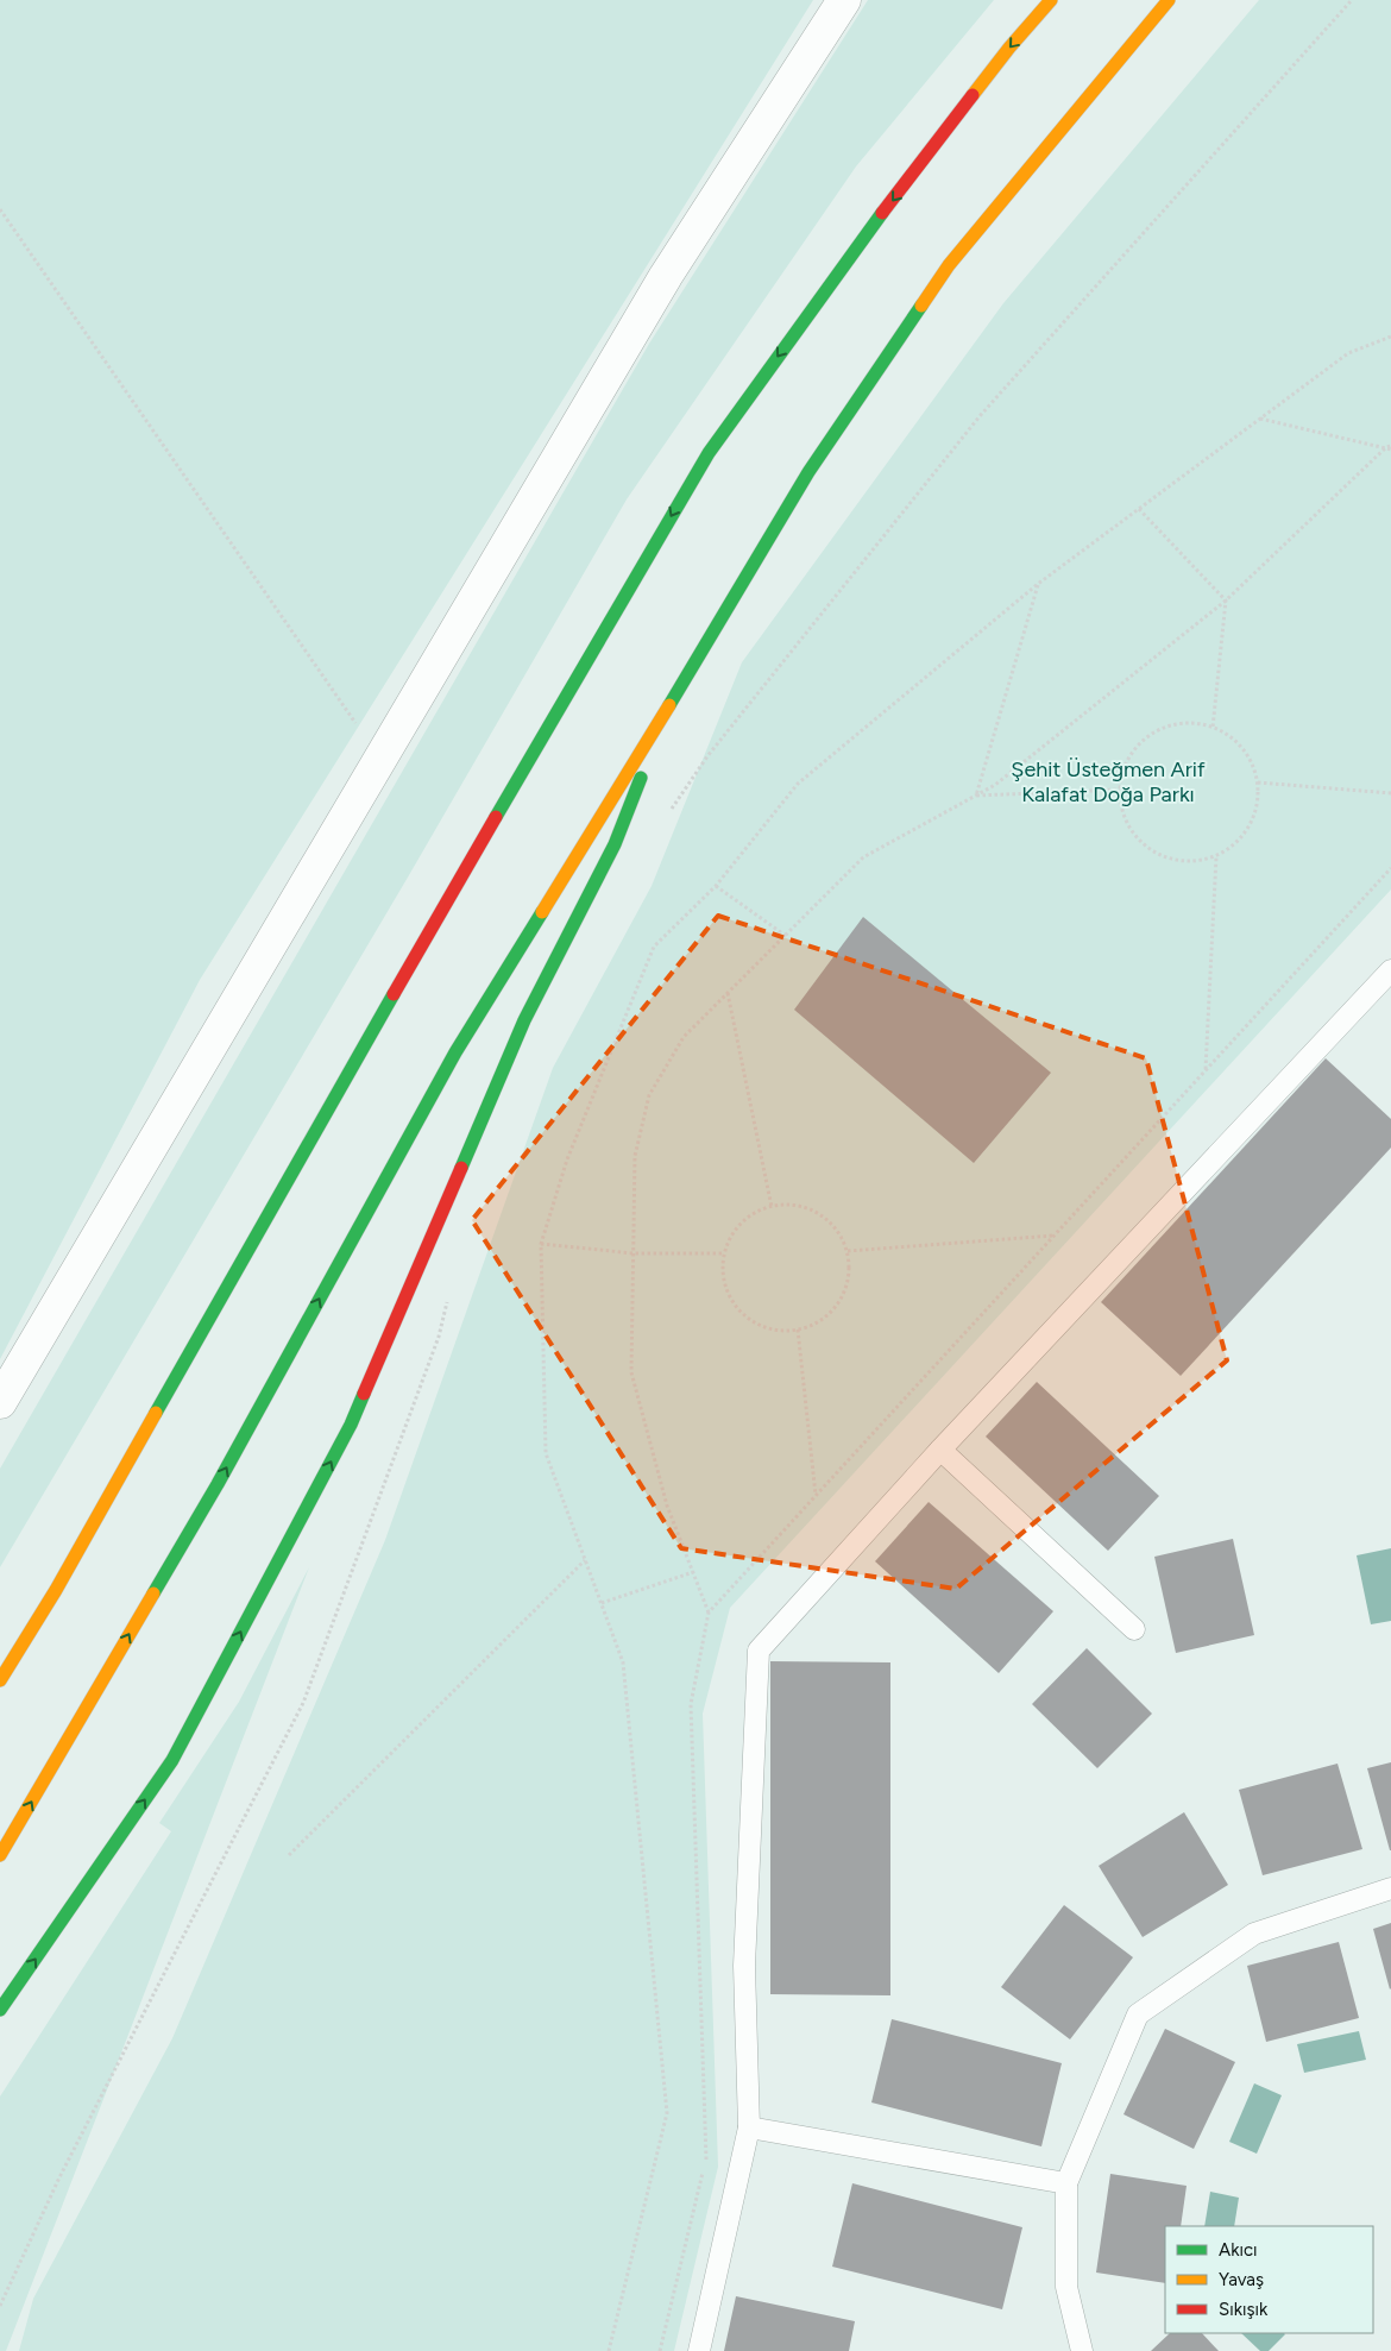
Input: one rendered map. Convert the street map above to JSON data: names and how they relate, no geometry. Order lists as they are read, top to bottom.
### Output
{
  "parks": ["Şehit Üsteğmen Arif Kalafat Doğa Parkı"],
  "legend": ["Akıcı", "Yavaş", "Sıkışık"]
}
